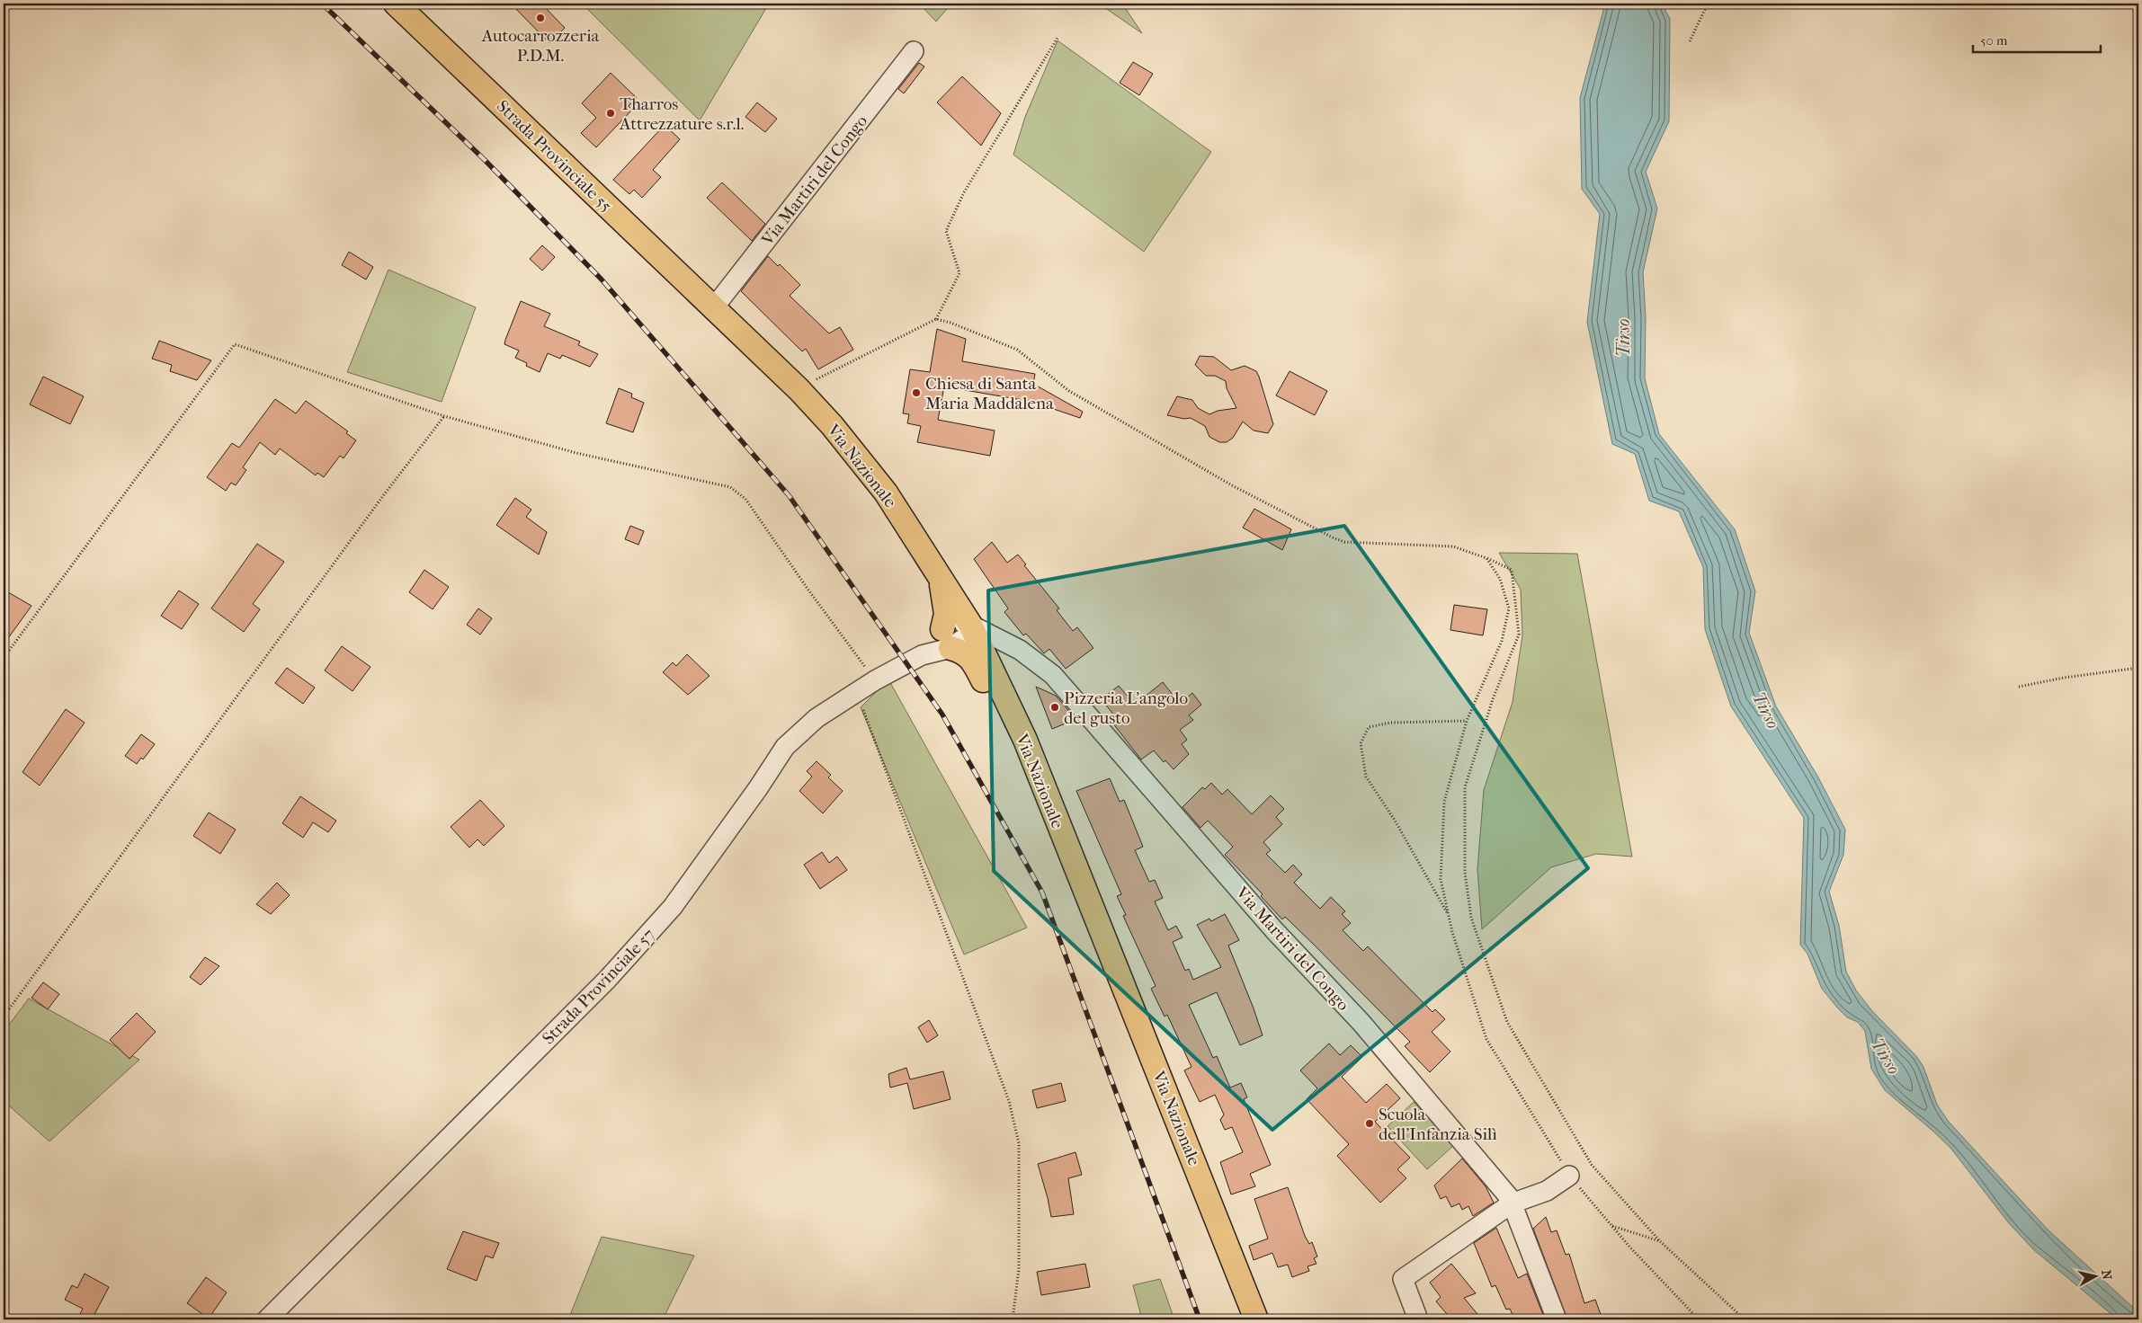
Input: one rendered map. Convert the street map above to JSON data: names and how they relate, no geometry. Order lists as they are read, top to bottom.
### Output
{
  "streets": {
    "main road": ["Strada Provinciale 55", "Via Nazionale"],
    "street": ["Via Martiri del Congo", "Strada Provinciale 57"]
  },
  "crossings": [
    ["Strada Provinciale 55", "Via Martiri del Congo"],
    ["Strada Provinciale 55", "Via Nazionale"],
    ["Via Martiri del Congo", "Via Nazionale"]
  ],
  "water": ["Tirso"],
  "places": [
    "Autocarrozzeria P.D.M.",
    "Tharros Attrezzature s.r.l.",
    "Chiesa di Santa Maria Maddalena",
    "Pizzeria L'angolo del gusto",
    "Scuola dell'Infanzia Silì"
  ],
  "scale_bar": "50 m",
  "north": "right"
}
